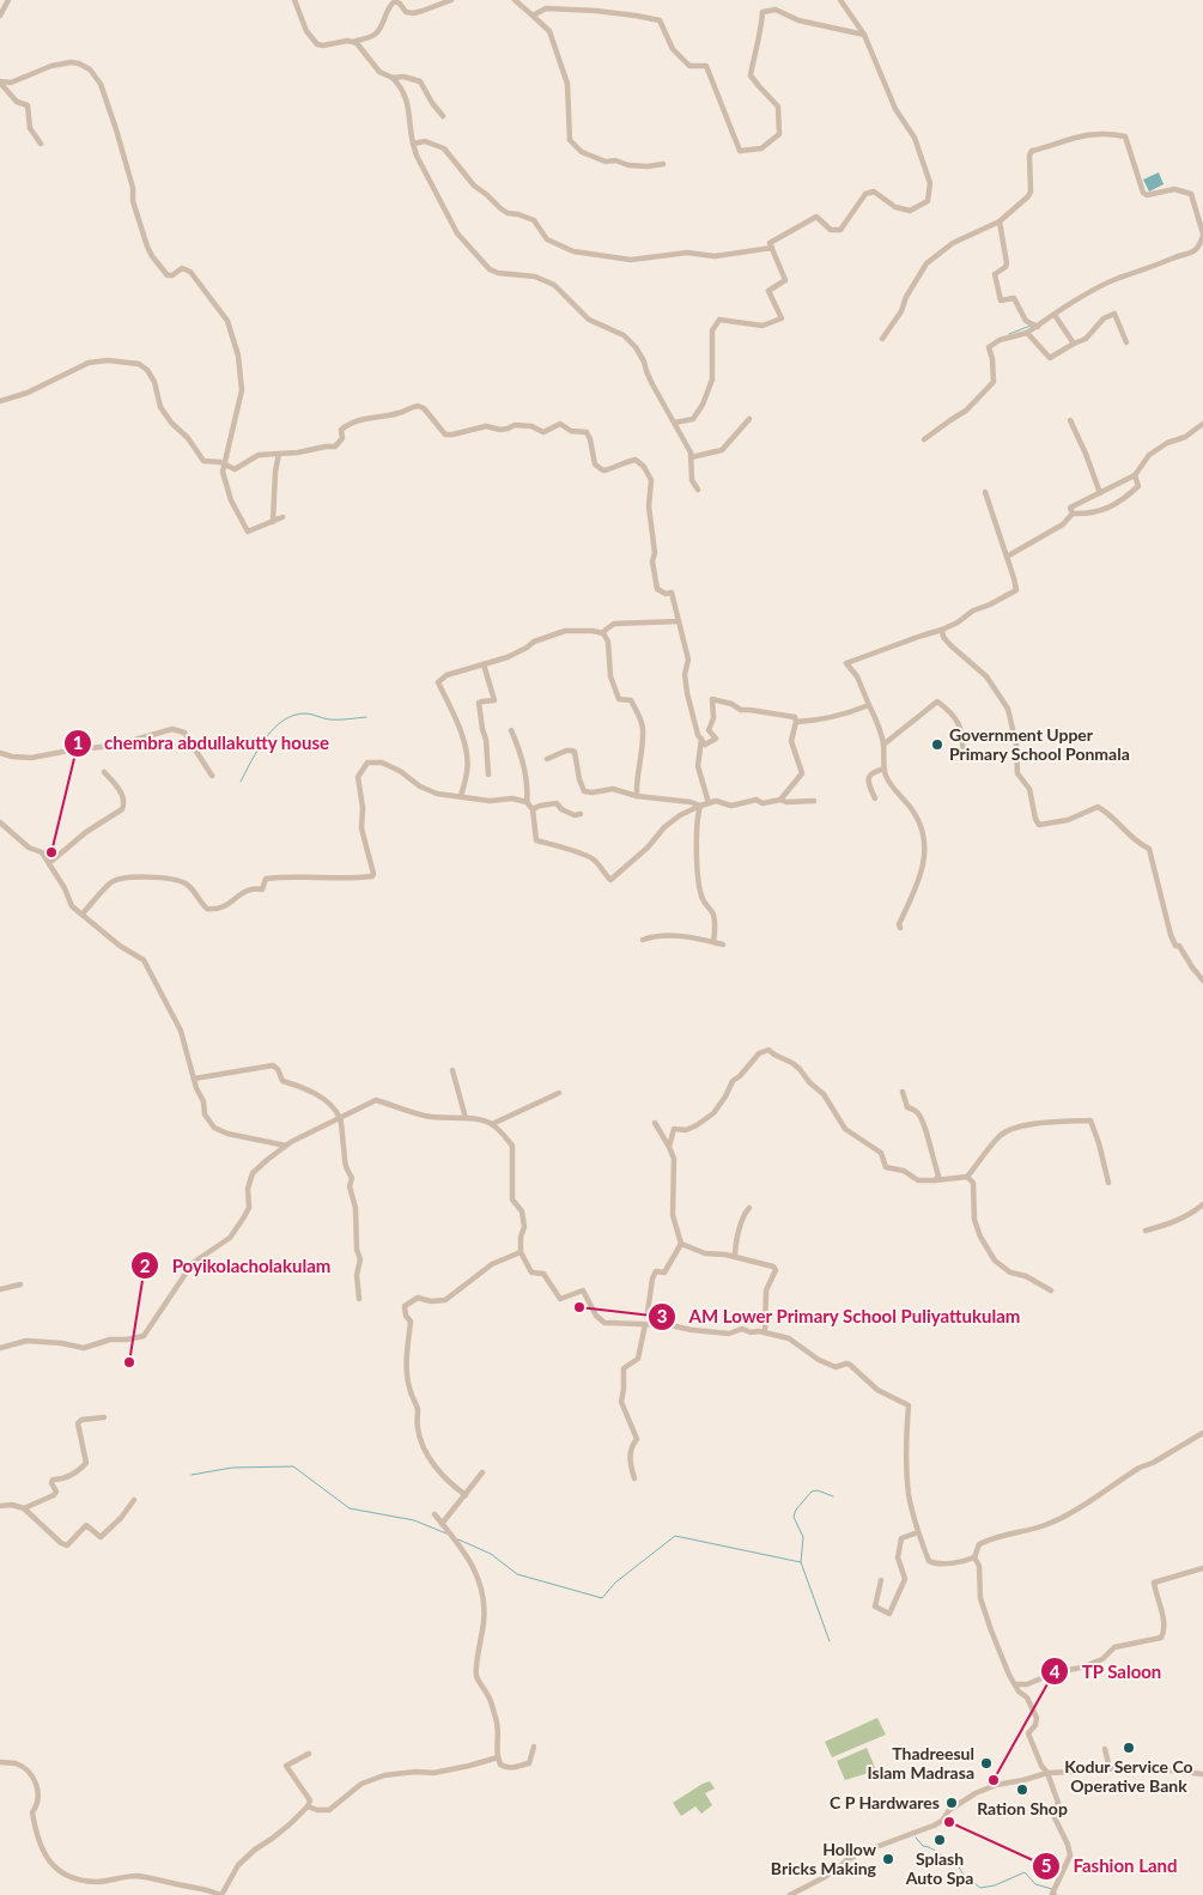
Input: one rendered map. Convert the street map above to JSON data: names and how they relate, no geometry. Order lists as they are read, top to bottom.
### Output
{
  "places": [
    "Government Upper Primary School Ponmala",
    "chembra abdullakutty house",
    "AM Lower Primary School Puliyattukulam",
    "Poyikolacholakulam",
    "Kodur Service Co Operative Bank",
    "Thadreesul Islam Madrasa",
    "TP Saloon",
    "Ration Shop",
    "C P Hardwares",
    "Fashion Land",
    "Splash Auto Spa",
    "Hollow Bricks Making"
  ]
}
